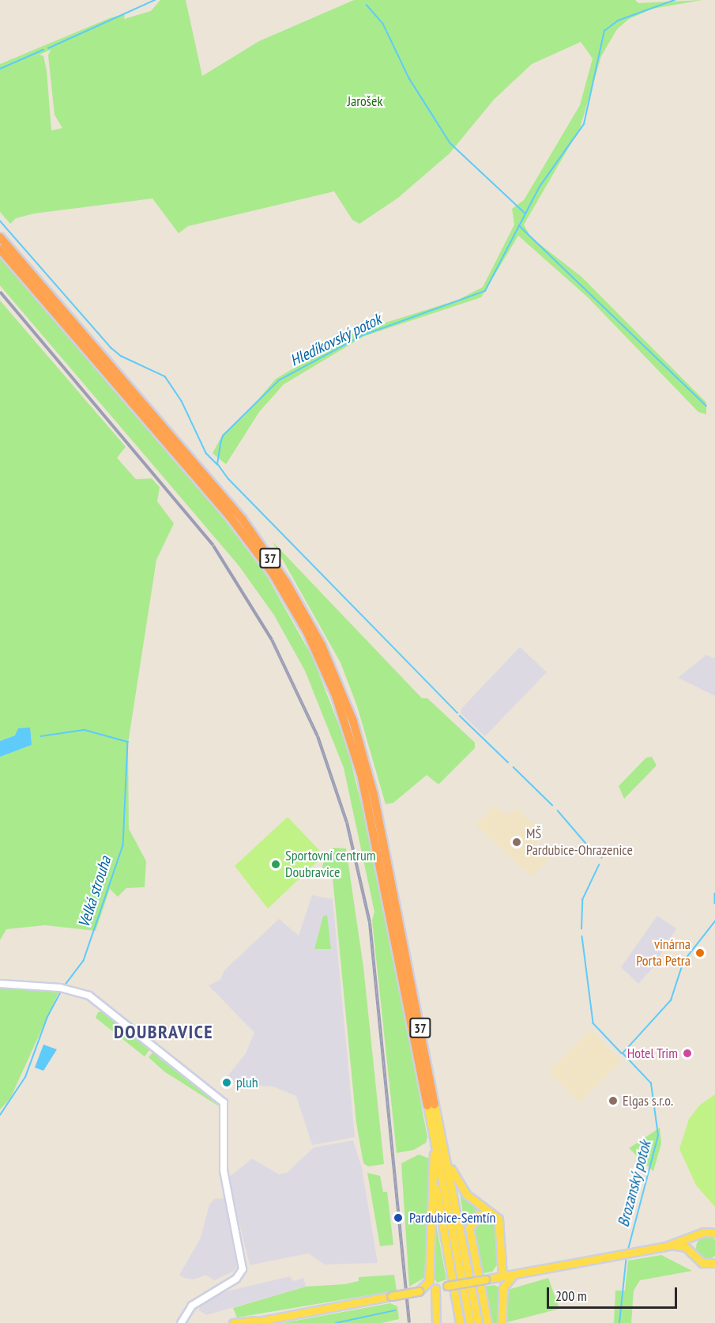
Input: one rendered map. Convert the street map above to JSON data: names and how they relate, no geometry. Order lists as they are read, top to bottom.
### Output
{
  "streets": {
    "highway": ["37"]
  },
  "districts": ["DOUBRAVICE"],
  "water": ["Hledíkovský potok", "Velká strouha", "Brozanský potok"],
  "parks": ["Jarošek"],
  "places": [
    "MŠ Pardubice-Ohrazenice",
    "Sportovní centrum Doubravice",
    "vinárna Porta Petra",
    "Hotel Trim",
    "pluh",
    "Elgas s.r.o.",
    "Pardubice-Semtín"
  ],
  "scale_bar": "200 m"
}
